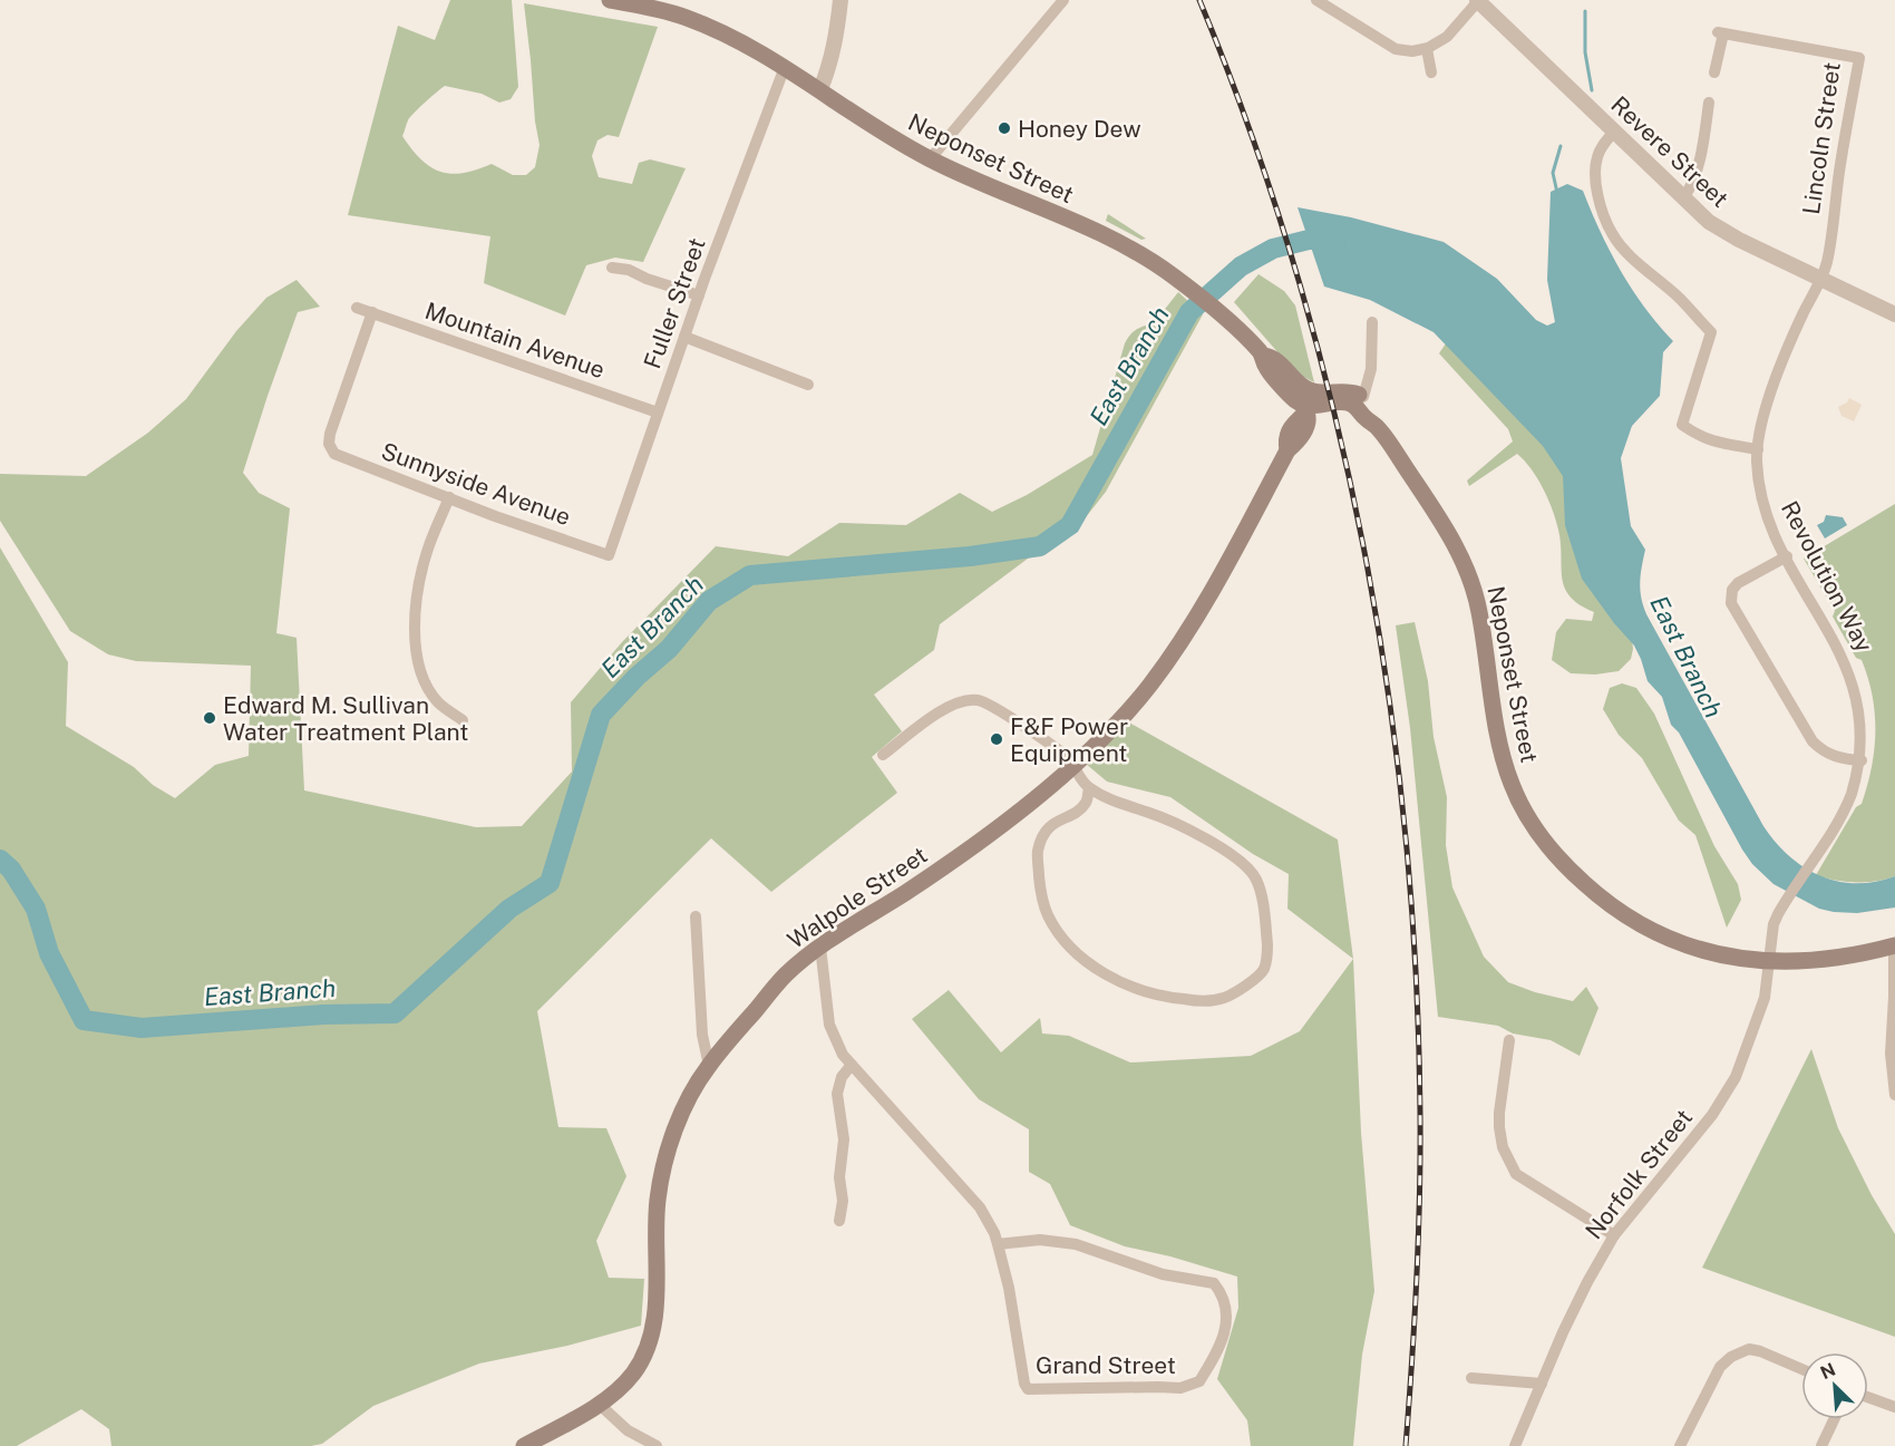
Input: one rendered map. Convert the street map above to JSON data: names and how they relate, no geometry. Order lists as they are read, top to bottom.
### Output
{
  "streets": {
    "main road": ["Neponset Street", "Walpole Street"],
    "street": [
      "Lincoln Street",
      "Revere Street",
      "Fuller Street",
      "Mountain Avenue",
      "Sunnyside Avenue",
      "Revolution Way",
      "Norfolk Street",
      "Grand Street"
    ]
  },
  "crossings": [
    ["Lincoln Street", "Revere Street"],
    ["Lincoln Street", "Revolution Way"],
    ["Revere Street", "Revolution Way"],
    ["Neponset Street", "Fuller Street"],
    ["Neponset Street", "Revolution Way"],
    ["Neponset Street", "Walpole Street"],
    ["Neponset Street", "Norfolk Street"],
    ["Fuller Street", "Mountain Avenue"],
    ["Fuller Street", "Sunnyside Avenue"],
    ["Mountain Avenue", "Sunnyside Avenue"],
    ["Revolution Way", "Norfolk Street"],
    ["Walpole Street", "Grand Street"]
  ],
  "water": ["East Branch"],
  "places": ["Honey Dew", "Edward M. Sullivan Water Treatment Plant", "F&F Power Equipment"],
  "north": "top left"
}
